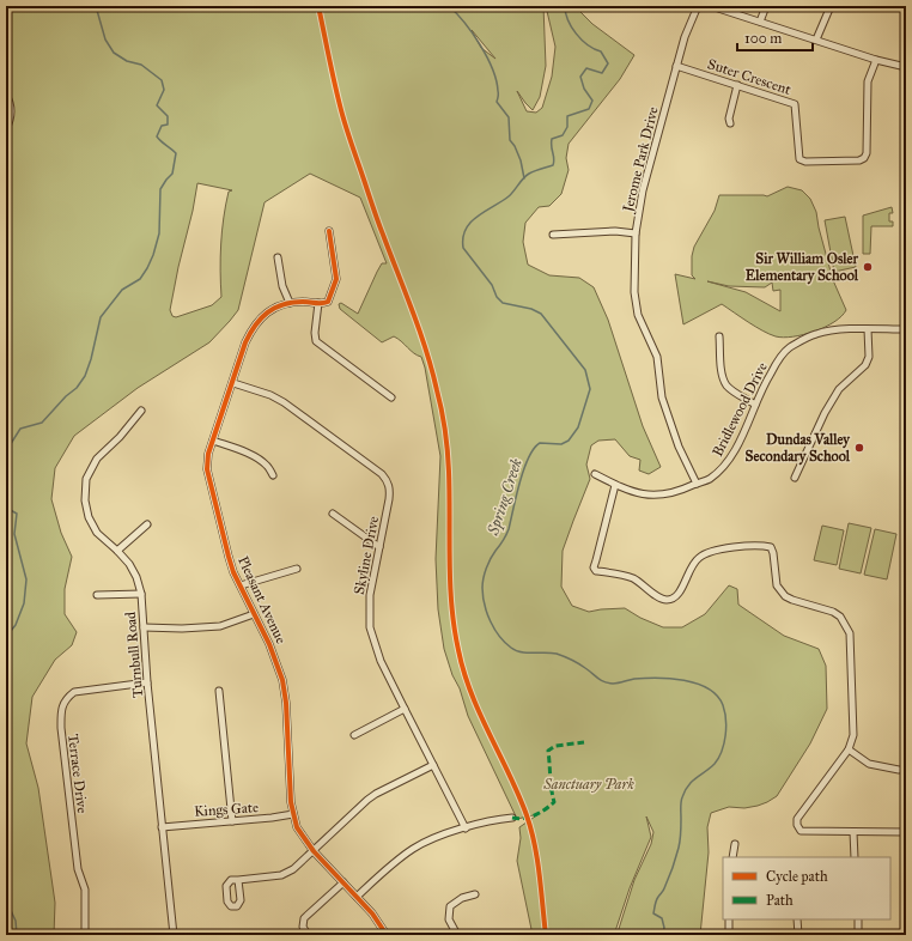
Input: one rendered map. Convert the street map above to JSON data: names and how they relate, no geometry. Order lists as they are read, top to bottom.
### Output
{
  "streets": {
    "street": [
      "Suter Crescent",
      "Jerome Park Drive",
      "Bridlewood Drive",
      "Skyline Drive",
      "Pleasant Avenue",
      "Turnbull Road",
      "Terrace Drive",
      "Kings Gate"
    ]
  },
  "crossings": [
    ["Suter Crescent", "Jerome Park Drive"],
    ["Jerome Park Drive", "Bridlewood Drive"],
    ["Skyline Drive", "Pleasant Avenue"],
    ["Pleasant Avenue", "Kings Gate"],
    ["Turnbull Road", "Terrace Drive"],
    ["Turnbull Road", "Kings Gate"]
  ],
  "water": ["Spring Creek"],
  "parks": ["Sanctuary Park"],
  "places": ["Sir William Osler Elementary School", "Dundas Valley Secondary School"],
  "legend": ["Cycle path", "Path"],
  "scale_bar": "100 m"
}
